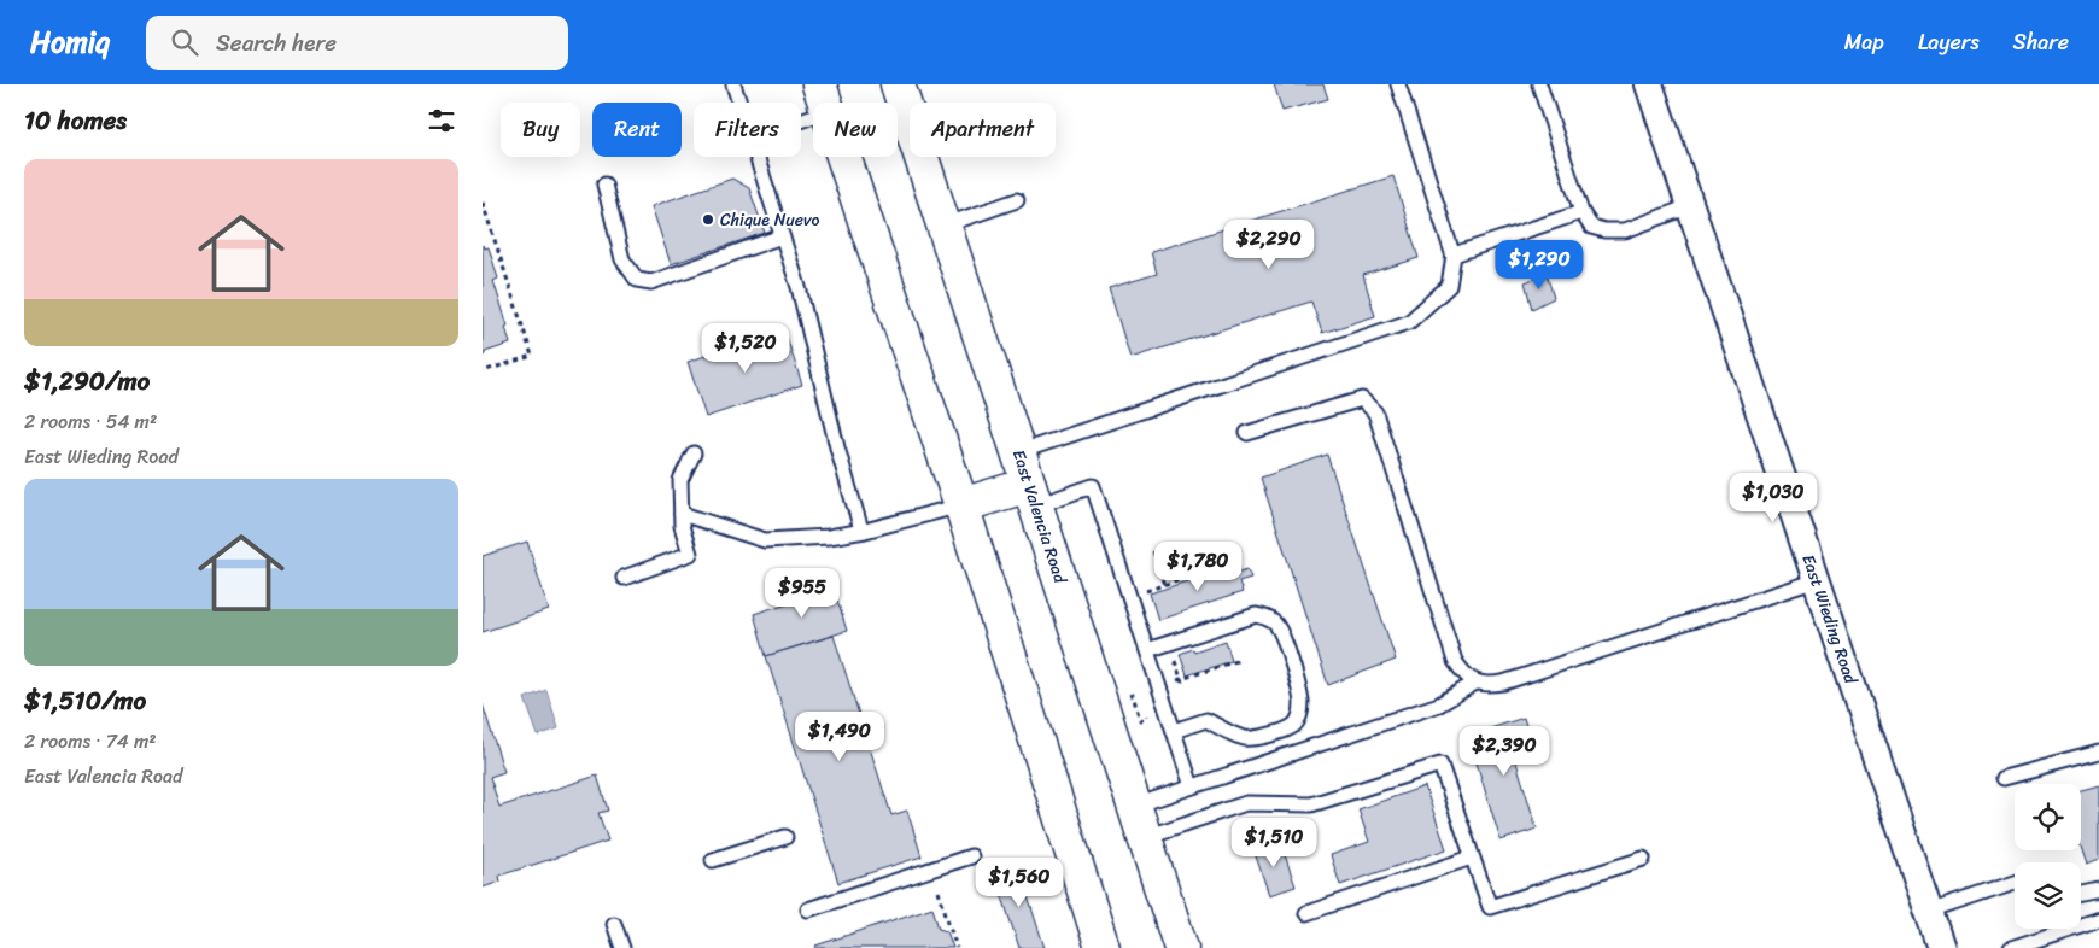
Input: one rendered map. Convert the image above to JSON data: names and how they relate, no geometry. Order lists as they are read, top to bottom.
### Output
{
  "streets": {
    "main road": ["East Valencia Road"],
    "street": ["East Wieding Road"]
  },
  "places": ["Chique Nuevo"],
  "page": {
    "header": "Homiq",
    "search": "Search here",
    "nav": ["Map", "Layers", "Share"],
    "heading": "10 homes",
    "chip": [
      "Buy",
      "Rent",
      "Filters",
      "New",
      "Apartment"
    ],
    "list": [
      {
        "name": "$1,290/mo",
        "note": "2 rooms · 54 m² · East Wieding Road"
      },
      {
        "name": "$1,510/mo",
        "note": "2 rooms · 74 m² · East Valencia Road"
      }
    ],
    "price": [
      "$2,290",
      "$1,290",
      "$1,520",
      "$1,030",
      "$1,780",
      "$955",
      "$1,490",
      "$2,390",
      "$1,510",
      "$1,560"
    ]
  }
}
